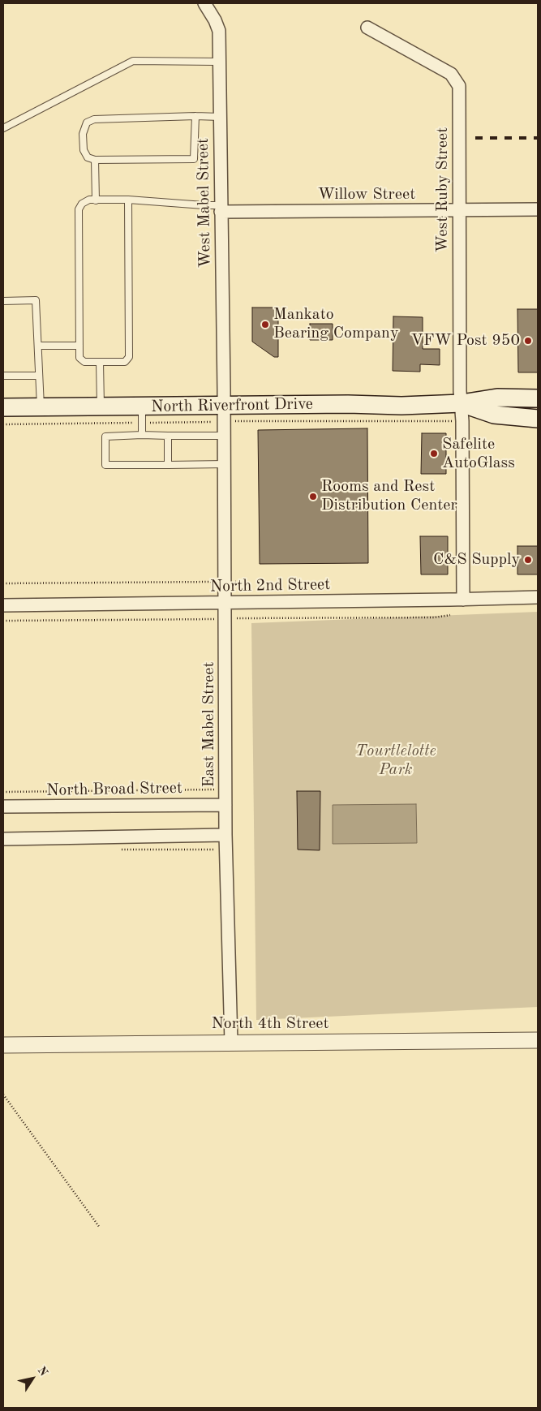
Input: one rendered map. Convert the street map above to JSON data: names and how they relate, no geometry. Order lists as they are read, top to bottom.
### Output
{
  "streets": {
    "main road": ["North Riverfront Drive"],
    "street": [
      "West Ruby Street",
      "Willow Street",
      "West Mabel Street",
      "North 2nd Street",
      "East Mabel Street",
      "North Broad Street",
      "North 4th Street"
    ]
  },
  "crossings": [
    ["West Ruby Street", "Willow Street"],
    ["West Ruby Street", "North Riverfront Drive"],
    ["West Ruby Street", "North 2nd Street"],
    ["Willow Street", "West Mabel Street"],
    ["West Mabel Street", "North Riverfront Drive"],
    ["West Mabel Street", "East Mabel Street"],
    ["North Riverfront Drive", "East Mabel Street"],
    ["North 2nd Street", "East Mabel Street"],
    ["East Mabel Street", "North Broad Street"],
    ["East Mabel Street", "North 4th Street"]
  ],
  "parks": ["Tourtlelotte Park"],
  "places": [
    "Mankato Bearing Company",
    "VFW Post 950",
    "Safelite AutoGlass",
    "Rooms and Rest Distribution Center",
    "C&S Supply"
  ],
  "north": "top right"
}
